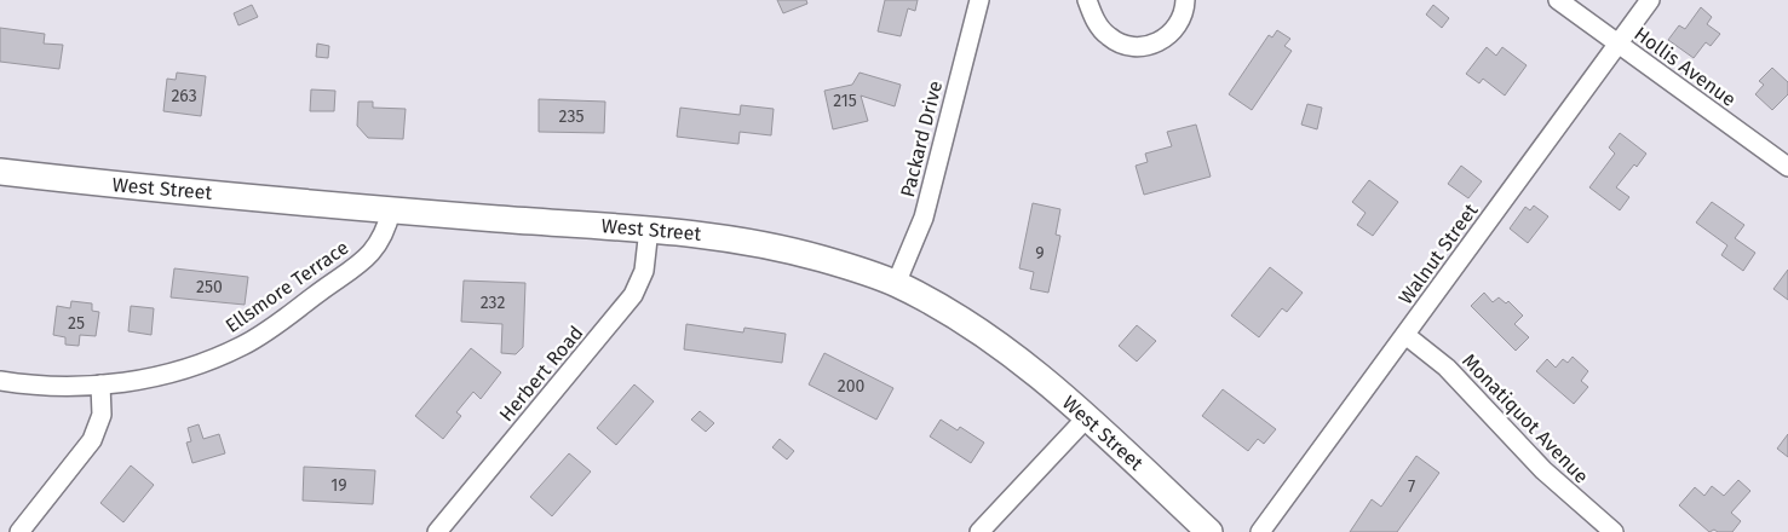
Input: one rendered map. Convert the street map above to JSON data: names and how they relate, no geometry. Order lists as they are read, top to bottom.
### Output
{
  "streets": {
    "street": [
      "Hollis Avenue",
      "Packard Drive",
      "West Street",
      "Walnut Street",
      "Ellsmore Terrace",
      "Herbert Road",
      "Monatiquot Avenue"
    ]
  },
  "crossings": [
    ["Hollis Avenue", "Walnut Street"],
    ["Packard Drive", "West Street"],
    ["West Street", "Ellsmore Terrace"],
    ["West Street", "Herbert Road"],
    ["Walnut Street", "Monatiquot Avenue"]
  ],
  "house_numbers": [
    "263",
    "215",
    "235",
    "9",
    "250",
    "232",
    "25",
    "200",
    "19",
    "7"
  ]
}
